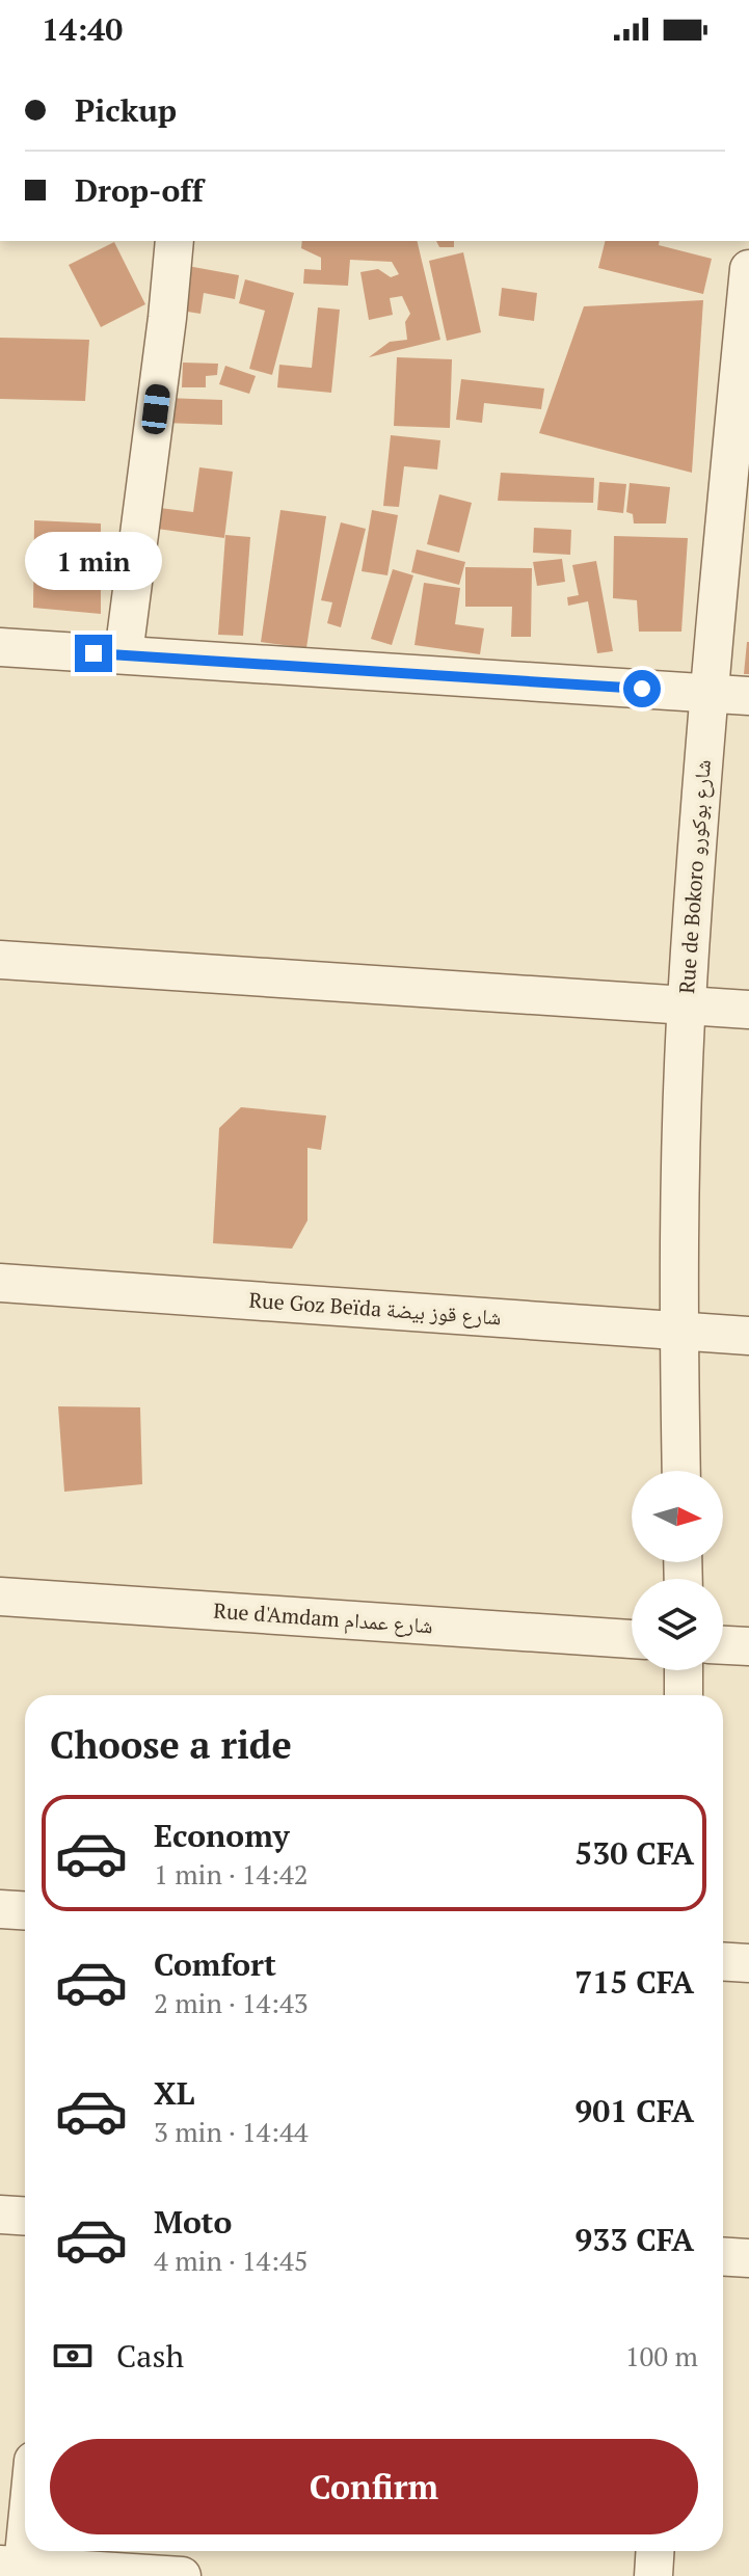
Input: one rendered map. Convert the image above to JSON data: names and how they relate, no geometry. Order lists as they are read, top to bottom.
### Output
{
  "streets": {
    "street": ["Rue de Bokoro شارع بوكورو", "Rue Goz Beïda شارع قوز بيضة", "Rue d'Amdam شارع عمدام"]
  },
  "crossings": [
    ["Rue de Bokoro شارع بوكورو", "Rue Goz Beïda شارع قوز بيضة"]
  ],
  "north": "right",
  "page": {
    "status": "14:40",
    "banner": ["Pickup", "Drop-off"],
    "bubble": "1 min",
    "heading": "Choose a ride",
    "list": [
      {
        "name": "Economy",
        "note": "1 min · 14:42",
        "value": "530 CFA"
      },
      {
        "name": "Comfort",
        "note": "2 min · 14:43",
        "value": "715 CFA"
      },
      {
        "name": "XL",
        "note": "3 min · 14:44",
        "value": "901 CFA"
      },
      {
        "name": "Moto",
        "note": "4 min · 14:45",
        "value": "933 CFA"
      }
    ],
    "pay": ["Cash", "100 m"],
    "buttons": "Confirm"
  }
}
